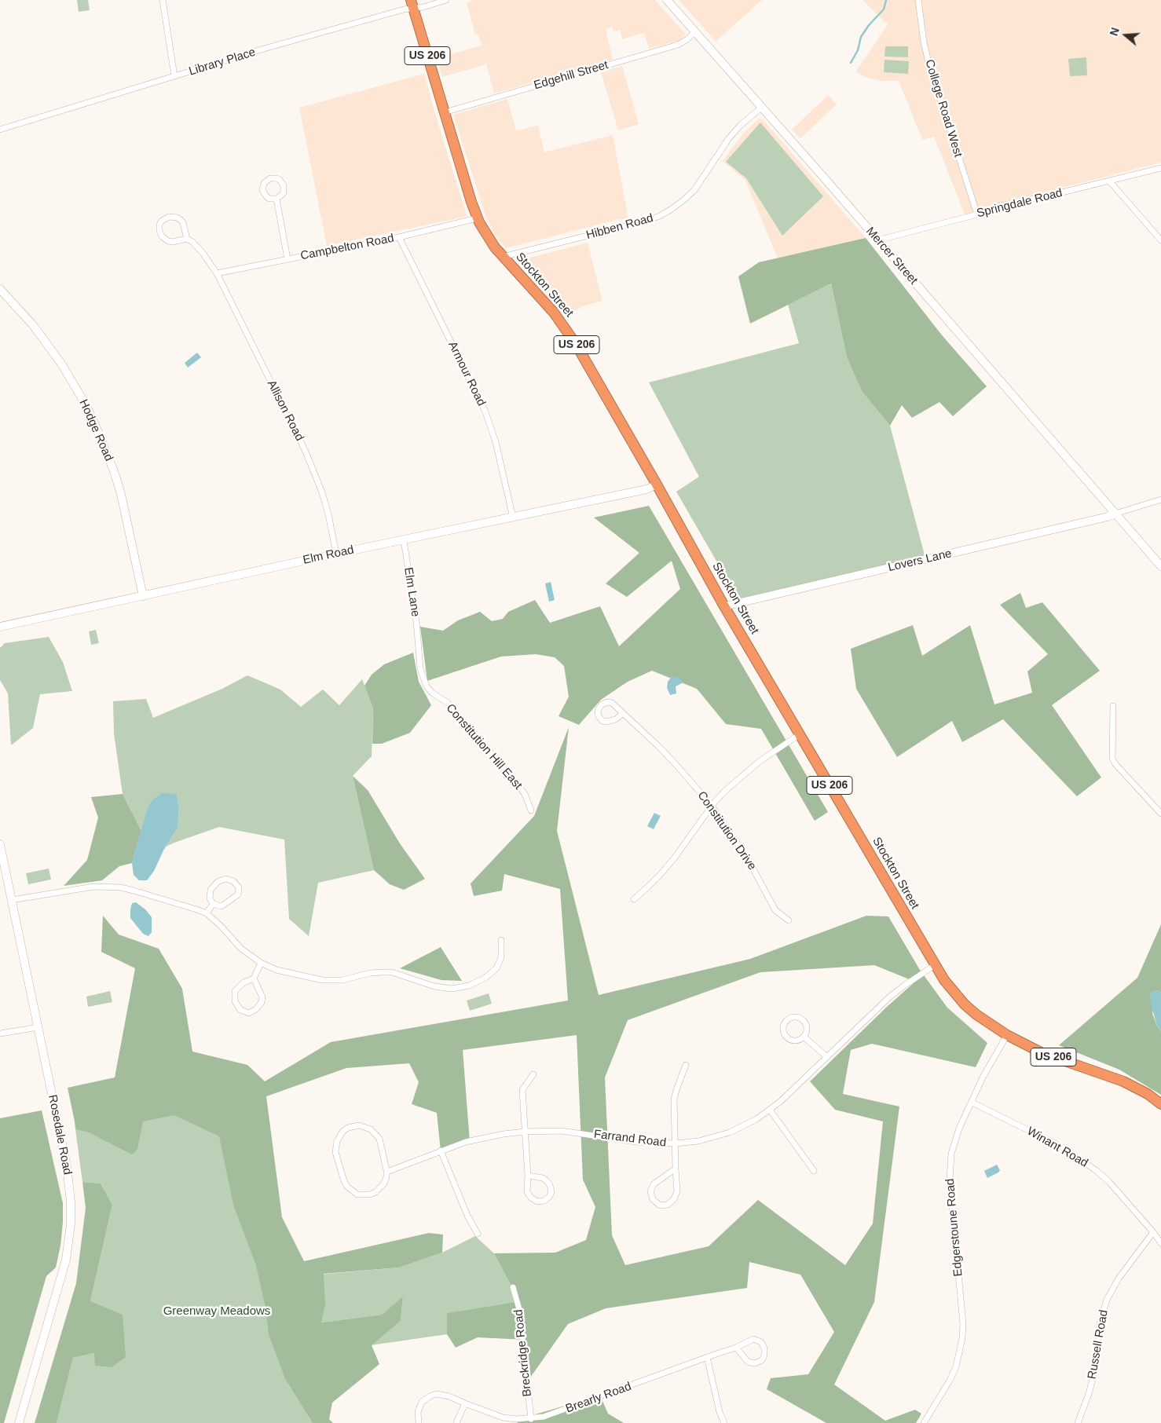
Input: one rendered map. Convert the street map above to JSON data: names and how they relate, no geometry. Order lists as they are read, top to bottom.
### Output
{
  "streets": {
    "highway": ["US 206", "Stockton Street"],
    "street": [
      "Library Place",
      "Edgehill Street",
      "College Road West",
      "Springdale Road",
      "Hibben Road",
      "Campbelton Road",
      "Mercer Street",
      "Armour Road",
      "Allison Road",
      "Hodge Road",
      "Elm Road",
      "Lovers Lane",
      "Elm Lane",
      "Constitution Hill East",
      "Constitution Drive",
      "Rosedale Road",
      "Farrand Road",
      "Winant Road",
      "Edgerstoune Road",
      "Russell Road",
      "Breckridge Road",
      "Brearly Road"
    ]
  },
  "crossings": [
    ["Library Place", "Stockton Street"],
    ["Edgehill Street", "Mercer Street"],
    ["Edgehill Street", "Stockton Street"],
    ["College Road West", "Springdale Road"],
    ["Springdale Road", "Mercer Street"],
    ["Hibben Road", "Mercer Street"],
    ["Hibben Road", "Stockton Street"],
    ["Campbelton Road", "Stockton Street"],
    ["Campbelton Road", "Armour Road"],
    ["Campbelton Road", "Allison Road"],
    ["Mercer Street", "Lovers Lane"],
    ["Stockton Street", "Elm Road"],
    ["Stockton Street", "Lovers Lane"],
    ["Stockton Street", "Farrand Road"],
    ["Stockton Street", "Edgerstoune Road"],
    ["Armour Road", "Elm Road"],
    ["Allison Road", "Elm Road"],
    ["Hodge Road", "Elm Road"],
    ["Elm Road", "Elm Lane"],
    ["Elm Lane", "Constitution Hill East"],
    ["Winant Road", "Edgerstoune Road"],
    ["Winant Road", "Russell Road"],
    ["Breckridge Road", "Brearly Road"]
  ],
  "parks": ["Greenway Meadows"],
  "north": "left"
}
